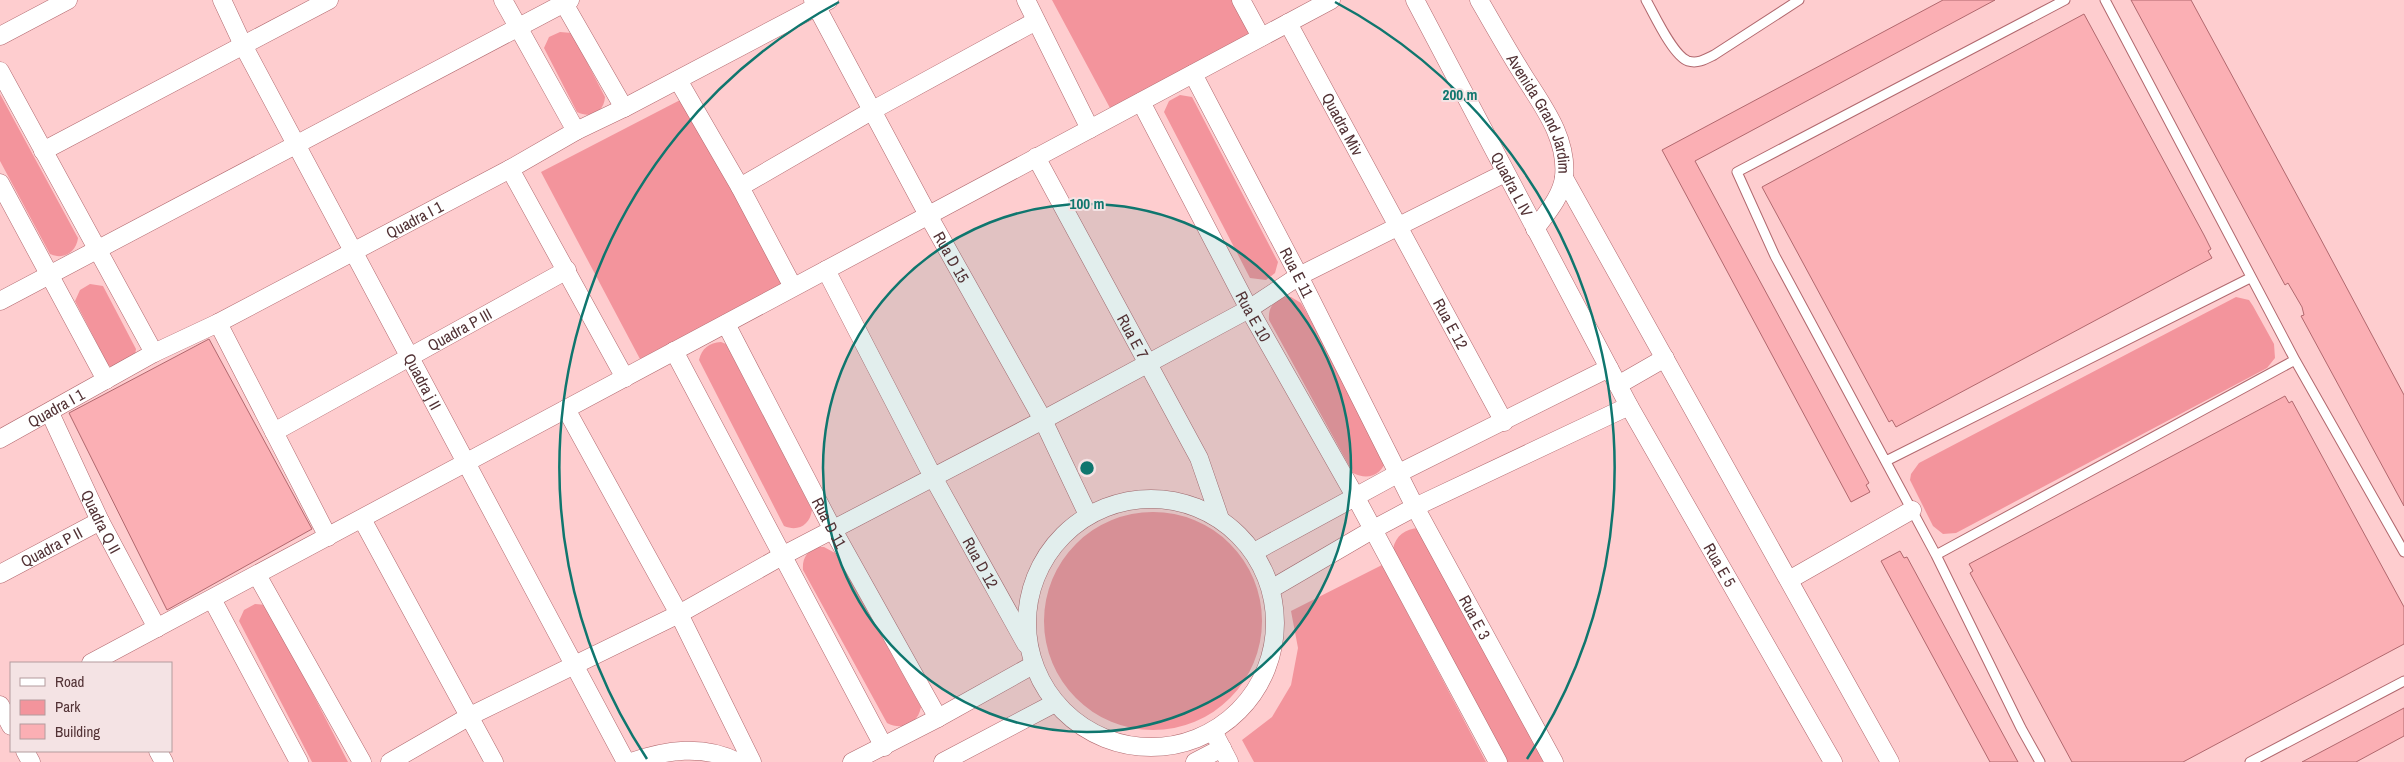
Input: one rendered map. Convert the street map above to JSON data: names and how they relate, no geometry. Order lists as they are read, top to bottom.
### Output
{
  "streets": {
    "street": [
      "Avenida Grand Jardim",
      "Quadra Miv",
      "Quadra L IV",
      "Quadra I 1",
      "Rua D 15",
      "Rua E 11",
      "Rua E 10",
      "Rua E 12",
      "Quadra P III",
      "Rua E 7",
      "Quadra j II",
      "Quadra Q II",
      "Rua D 11",
      "Quadra P II",
      "Rua D 12",
      "Rua E 5",
      "Rua E 3"
    ]
  },
  "crossings": [
    ["Avenida Grand Jardim", "Quadra L IV"],
    ["Quadra Miv", "Rua E 12"],
    ["Quadra L IV", "Rua E 5"],
    ["Quadra I 1", "Rua D 15"],
    ["Quadra I 1", "Quadra j II"],
    ["Quadra I 1", "Quadra Q II"],
    ["Rua E 11", "Rua E 3"],
    ["Quadra P III", "Quadra j II"],
    ["Quadra Q II", "Quadra P II"]
  ],
  "legend": ["Road", "Park", "Building"],
  "rings": ["200 m", "100 m"]
}
